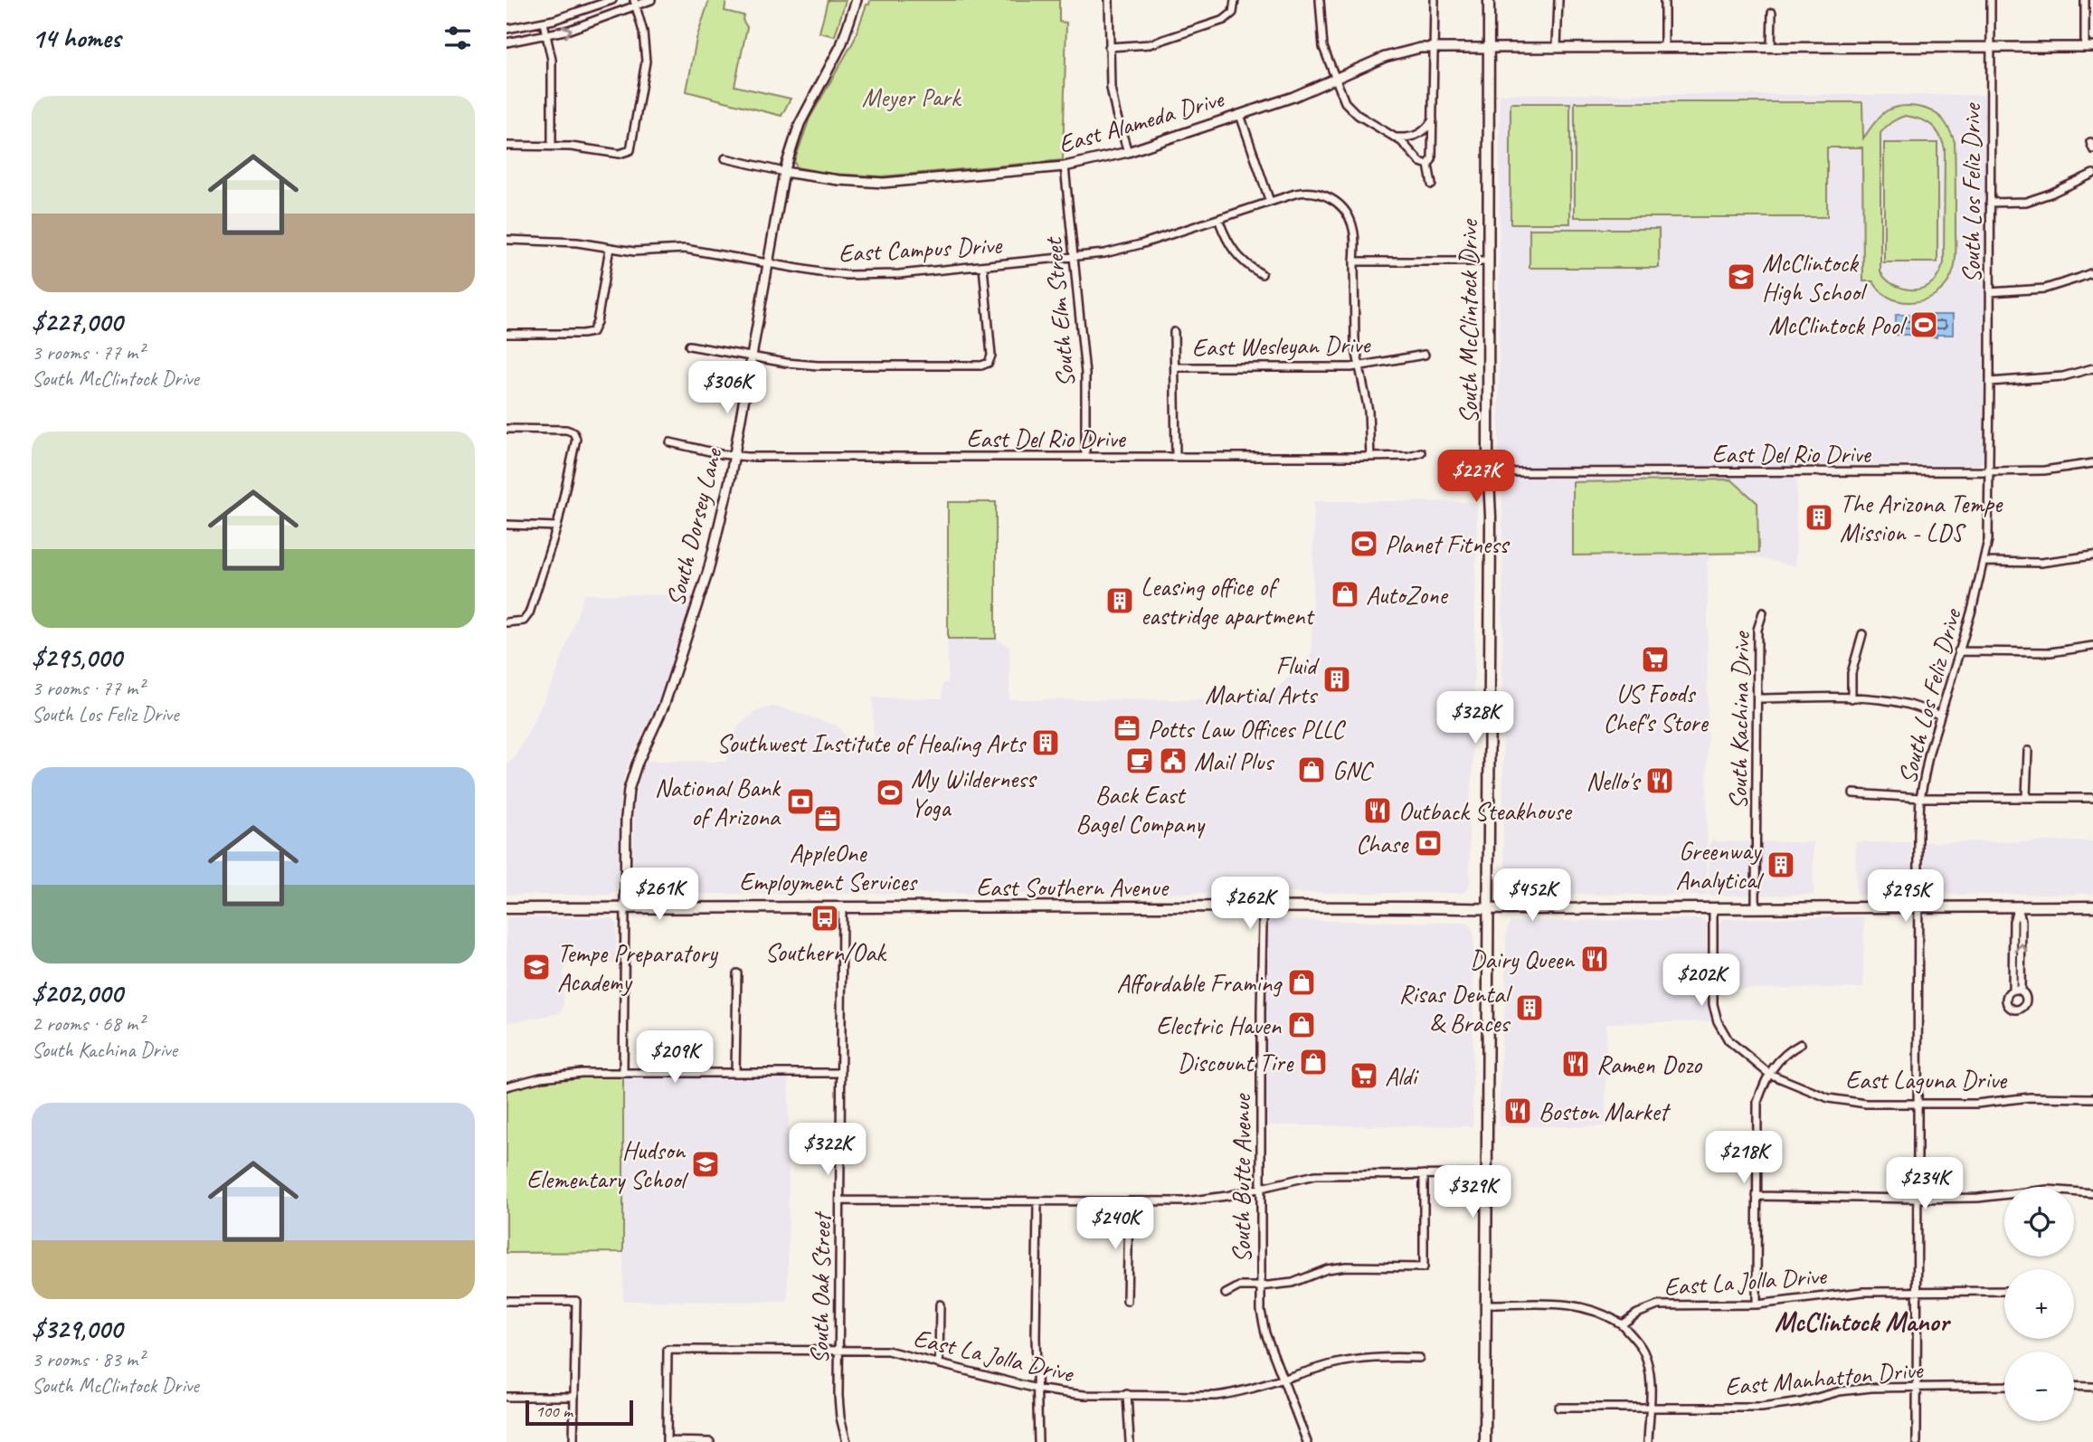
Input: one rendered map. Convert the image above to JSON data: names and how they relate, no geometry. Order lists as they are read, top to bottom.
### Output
{
  "streets": {
    "main road": ["South McClintock Drive", "East Southern Avenue"],
    "street": [
      "East Alameda Drive",
      "South Los Feliz Drive",
      "East Campus Drive",
      "South Elm Street",
      "East Wesleyan Drive",
      "East Del Rio Drive",
      "South Dorsey Lane",
      "South Kachina Drive",
      "East Laguna Drive",
      "South Butte Avenue",
      "East La Jolla Drive",
      "South Oak Street",
      "East Manhatton Drive"
    ]
  },
  "crossings": [
    ["East Alameda Drive", "South Los Feliz Drive"],
    ["East Alameda Drive", "South Elm Street"],
    ["East Alameda Drive", "South McClintock Drive"],
    ["East Alameda Drive", "South Dorsey Lane"],
    ["South Los Feliz Drive", "East Del Rio Drive"],
    ["South Los Feliz Drive", "East Southern Avenue"],
    ["South Los Feliz Drive", "East Laguna Drive"],
    ["South Los Feliz Drive", "East La Jolla Drive"],
    ["South Los Feliz Drive", "East Manhatton Drive"],
    ["East Campus Drive", "South Elm Street"],
    ["East Campus Drive", "South Dorsey Lane"],
    ["South Elm Street", "East Del Rio Drive"],
    ["South McClintock Drive", "East Del Rio Drive"],
    ["South McClintock Drive", "East Southern Avenue"],
    ["East Del Rio Drive", "South Dorsey Lane"],
    ["South Dorsey Lane", "East Southern Avenue"],
    ["South Kachina Drive", "East Southern Avenue"],
    ["East Southern Avenue", "South Butte Avenue"],
    ["East Southern Avenue", "South Oak Street"],
    ["South Butte Avenue", "East La Jolla Drive"],
    ["East La Jolla Drive", "South Oak Street"]
  ],
  "districts": ["McClintock Manor"],
  "parks": ["Meyer Park"],
  "places": {
    "school or university": ["McClintock High School", "Tempe Preparatory Academy", "Hudson Elementary School"],
    "sports": ["McClintock Pool", "Planet Fitness", "My Wilderness Yoga"],
    "building": [
      "The Arizona Tempe Mission - LDS",
      "Leasing office of eastridge apartment",
      "Fluid Martial Arts",
      "Southwest Institute of Healing Arts",
      "Greenway Analytical",
      "Risas Dental & Braces"
    ],
    "shop": [
      "AutoZone",
      "GNC",
      "Affordable Framing",
      "Electric Haven",
      "Discount Tire"
    ],
    "supermarket": ["US Foods Chef's Store", "Aldi"],
    "office": ["Potts Law Offices PLLC", "AppleOne Employment Services"],
    "cafe": ["Back East Bagel Company"],
    "public building": ["Mail Plus"],
    "restaurant": [
      "Nello's",
      "Outback Steakhouse",
      "Dairy Queen",
      "Ramen Dozo",
      "Boston Market"
    ],
    "bank": ["National Bank of Arizona", "Chase"],
    "bus stop": ["Southern/Oak"]
  },
  "scale_bar": "100 m",
  "page": {
    "heading": "14 homes",
    "list": [
      {
        "name": "$227,000",
        "note": "3 rooms · 77 m² · South McClintock Drive"
      },
      {
        "name": "$295,000",
        "note": "3 rooms · 77 m² · South Los Feliz Drive"
      },
      {
        "name": "$202,000",
        "note": "2 rooms · 68 m² · South Kachina Drive"
      },
      {
        "name": "$329,000",
        "note": "3 rooms · 83 m² · South McClintock Drive"
      }
    ],
    "price": [
      "$306K",
      "$227K",
      "$328K",
      "$261K",
      "$452K",
      "$295K",
      "$262K",
      "$202K",
      "$209K",
      "$322K",
      "$218K",
      "$234K",
      "$329K",
      "$240K"
    ],
    "map_buttons": ["+", "−"],
    "scale": "100 m"
  }
}
